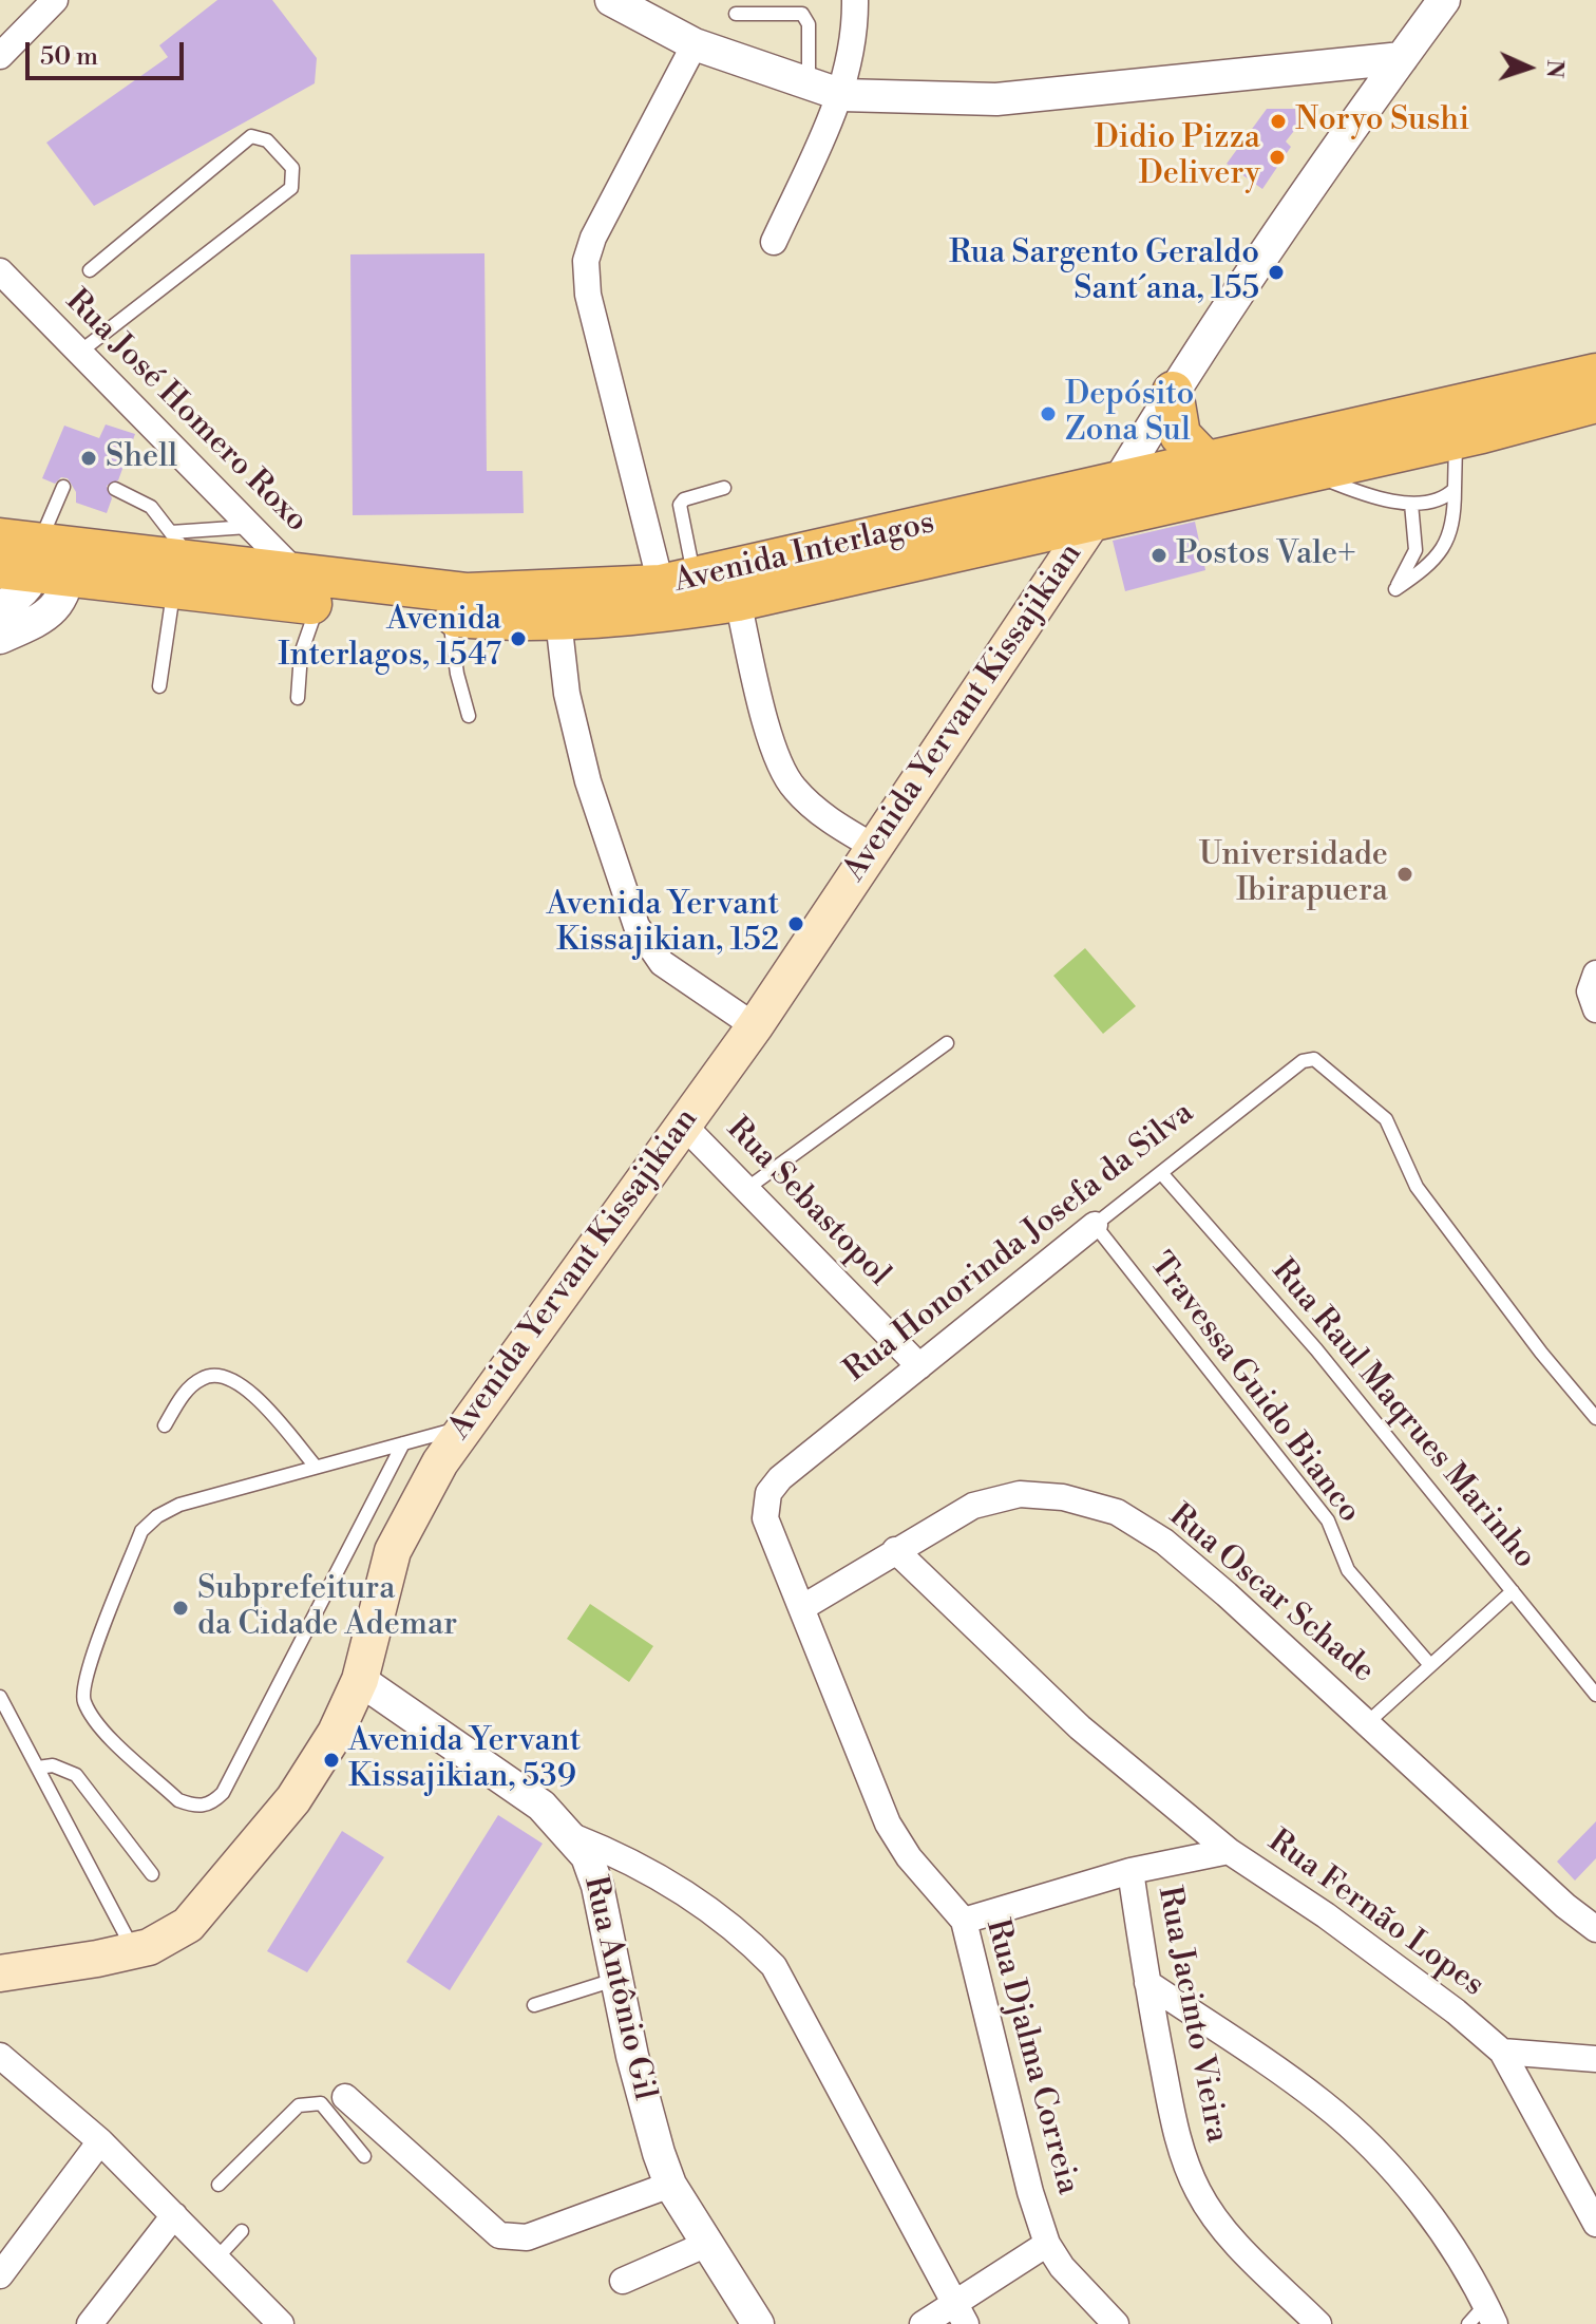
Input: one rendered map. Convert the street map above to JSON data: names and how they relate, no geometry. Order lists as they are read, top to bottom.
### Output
{
  "streets": {
    "main road": ["Avenida Interlagos", "Avenida Yervant Kissajikian"],
    "street": [
      "Rua José Homero Roxo",
      "Rua Sebastopol",
      "Rua Honorinda Josefa da Silva",
      "Rua Oscar Schade",
      "Rua Fernão Lopes",
      "Rua Antônio Gil",
      "Rua Jacinto Vieira",
      "Rua Djalma Correia"
    ],
    "lane": ["Travessa Guido Bianco", "Rua Raul Maqrues Marinho"]
  },
  "crossings": [
    ["Rua José Homero Roxo", "Avenida Interlagos"],
    ["Avenida Interlagos", "Avenida Yervant Kissajikian"],
    ["Avenida Yervant Kissajikian", "Rua Sebastopol"],
    ["Avenida Yervant Kissajikian", "Rua Antônio Gil"],
    ["Rua Sebastopol", "Rua Honorinda Josefa da Silva"],
    ["Rua Honorinda Josefa da Silva", "Travessa Guido Bianco"],
    ["Rua Honorinda Josefa da Silva", "Rua Raul Maqrues Marinho"],
    ["Rua Honorinda Josefa da Silva", "Rua Djalma Correia"],
    ["Rua Oscar Schade", "Rua Djalma Correia"],
    ["Rua Fernão Lopes", "Rua Jacinto Vieira"],
    ["Rua Fernão Lopes", "Rua Djalma Correia"]
  ],
  "places": [
    "Noryo Sushi",
    "Didio Pizza Delivery",
    "Rua Sargento Geraldo Sant´ana, 155",
    "Depósito Zona Sul",
    "Shell",
    "Postos Vale+",
    "Avenida Interlagos, 1547",
    "Universidade Ibirapuera",
    "Avenida Yervant Kissajikian, 152",
    "Subprefeitura da Cidade Ademar",
    "Avenida Yervant Kissajikian, 539"
  ],
  "scale_bar": "50 m",
  "north": "right"
}
